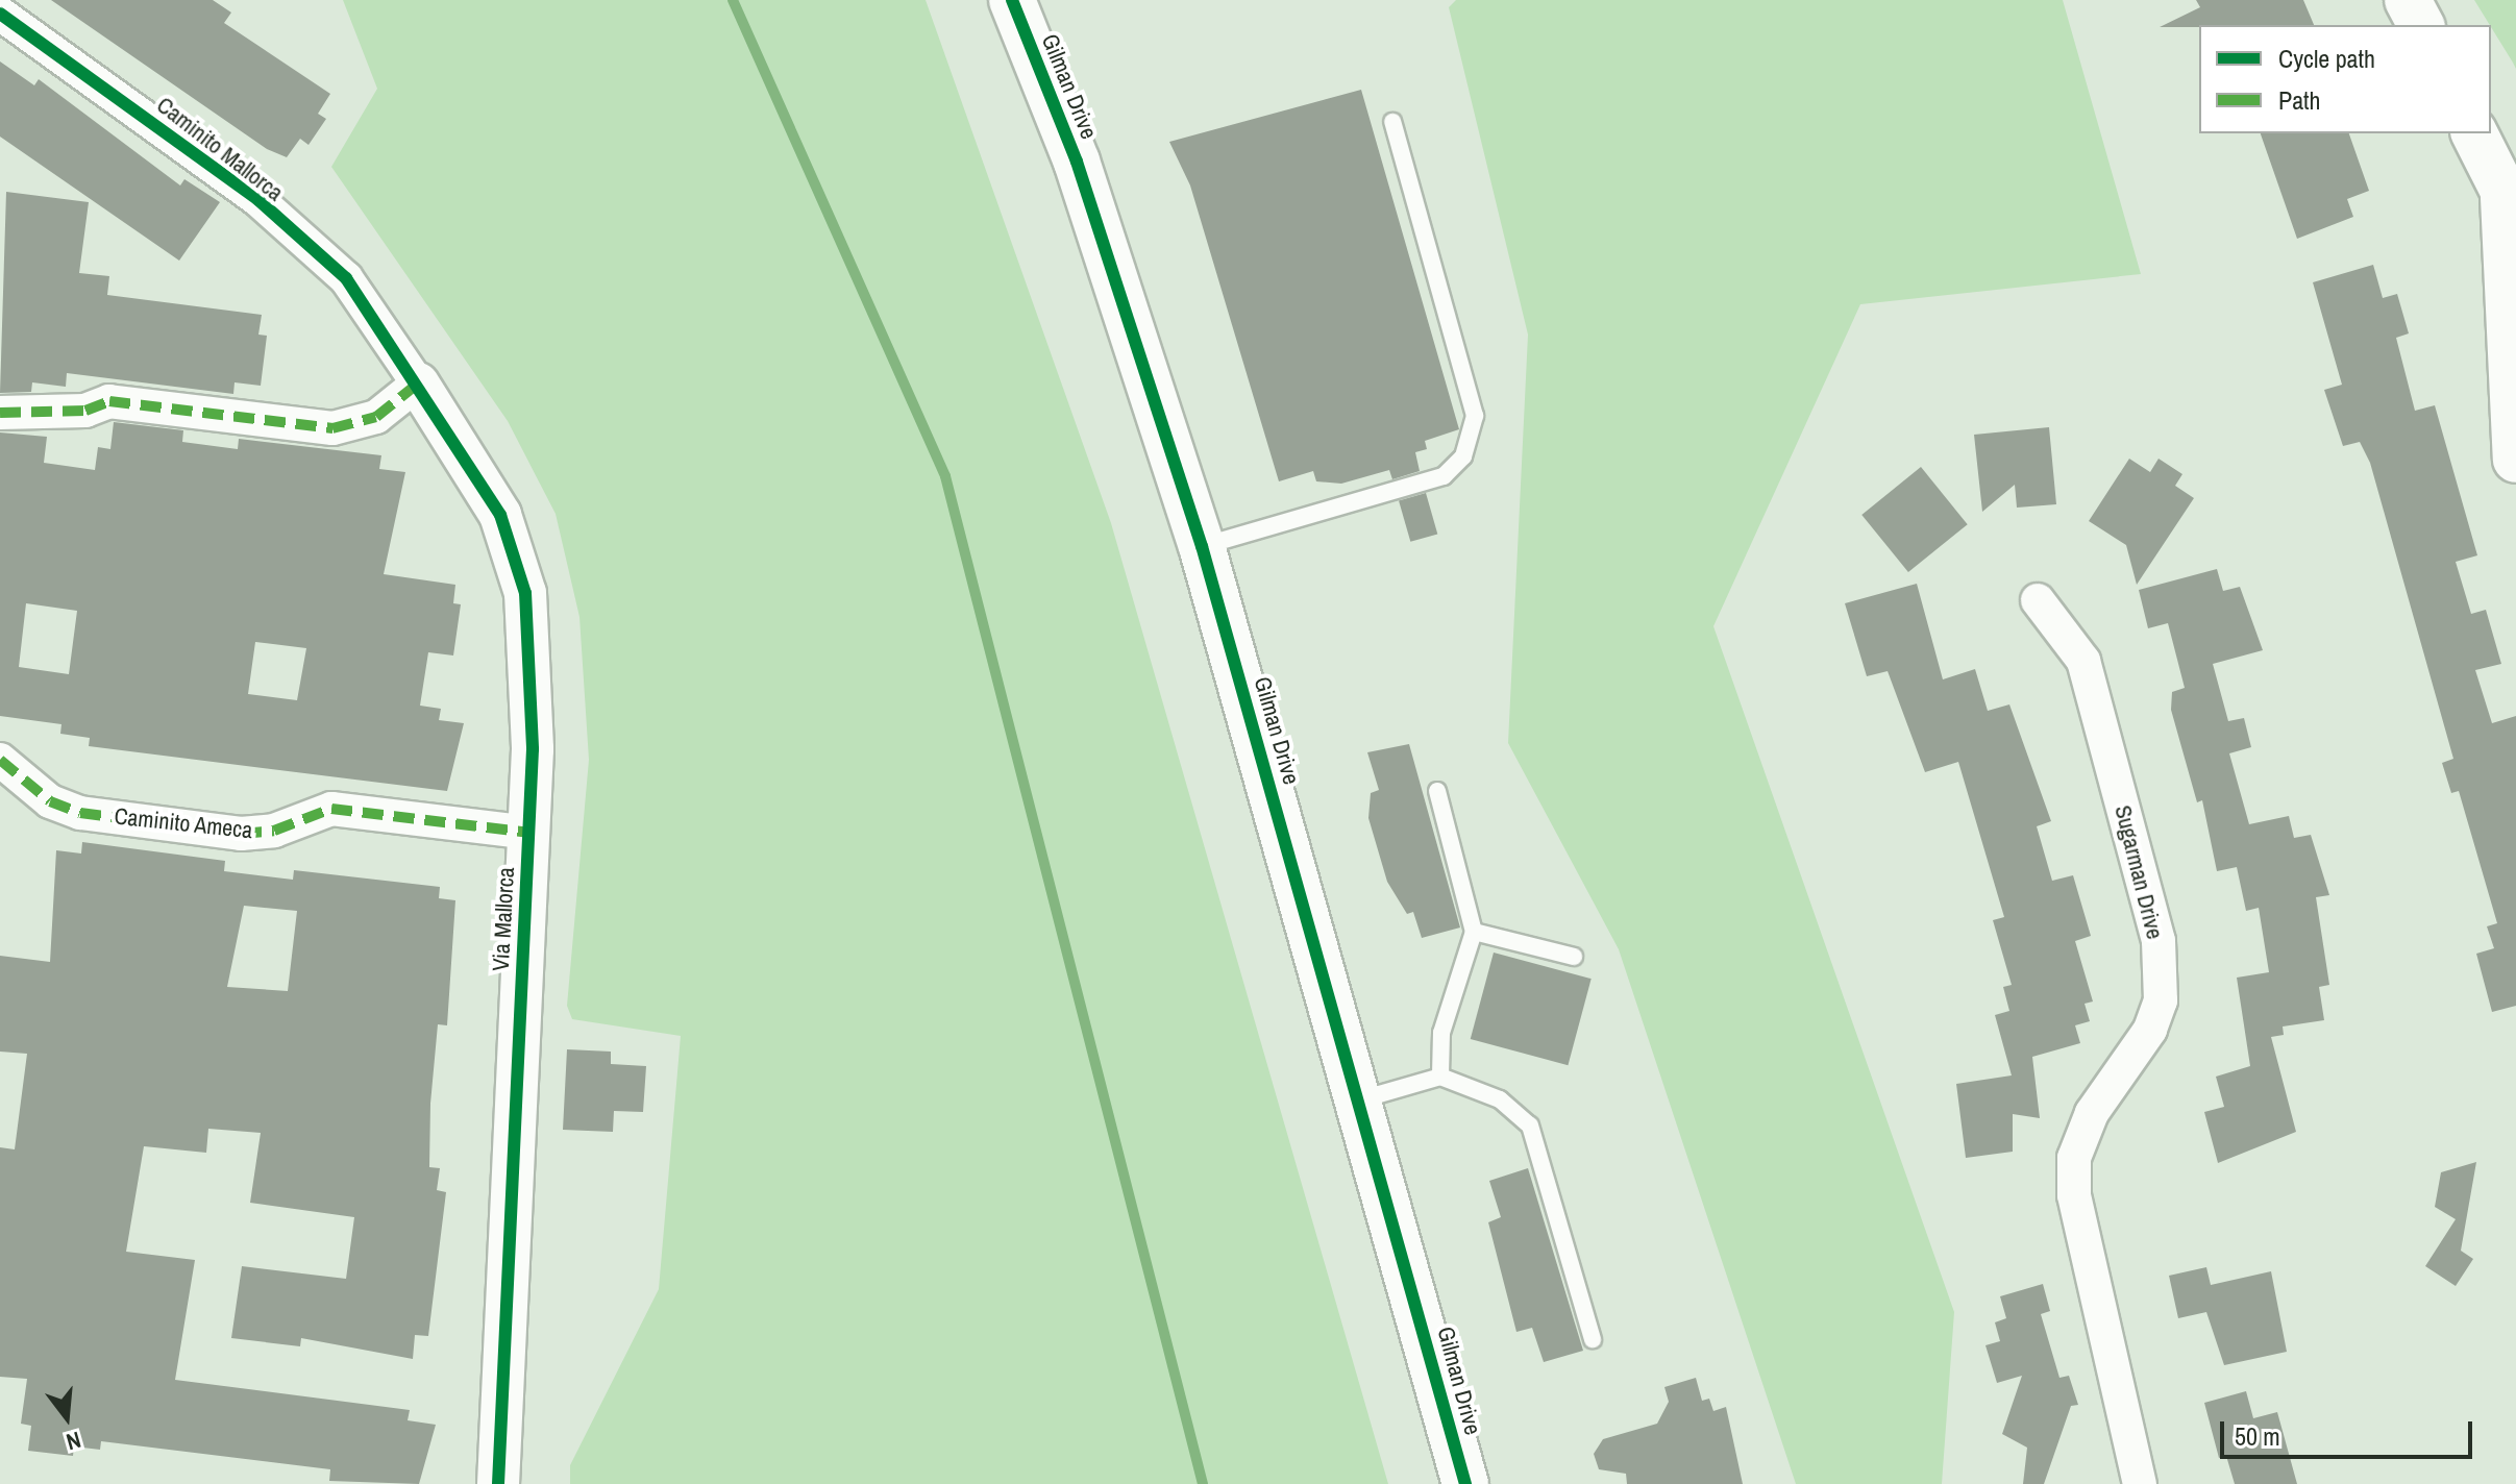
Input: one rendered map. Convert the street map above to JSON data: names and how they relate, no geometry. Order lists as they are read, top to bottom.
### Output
{
  "streets": {
    "main road": ["Gilman Drive"],
    "street": [
      "Caminito Mallorca",
      "Caminito Ameca",
      "Sugarman Drive",
      "Via Mallorca"
    ]
  },
  "crossings": [
    ["Caminito Mallorca", "Via Mallorca"],
    ["Caminito Ameca", "Via Mallorca"]
  ],
  "legend": ["Cycle path", "Path"],
  "scale_bar": "50 m",
  "north": "bottom"
}
